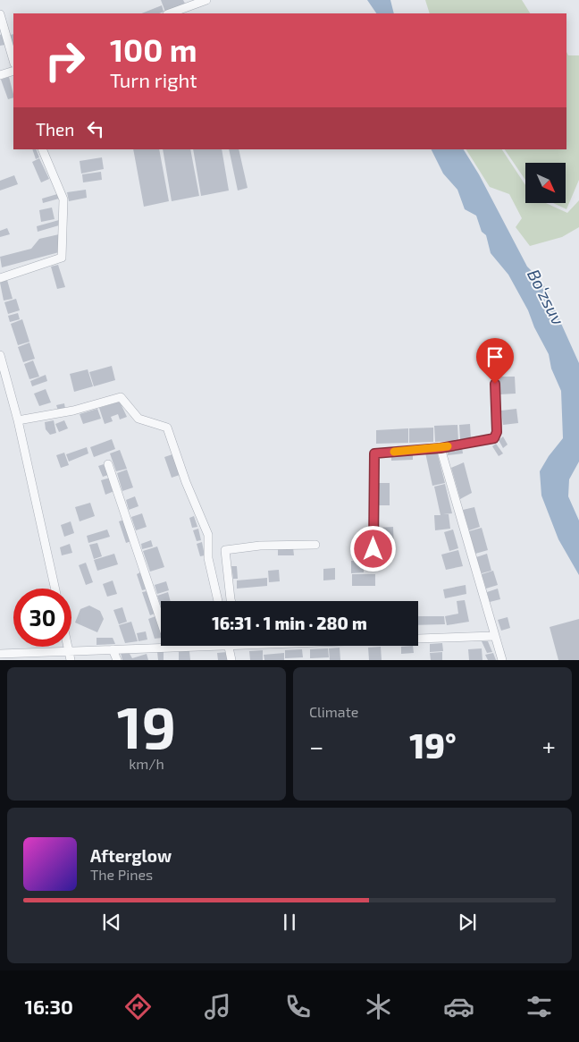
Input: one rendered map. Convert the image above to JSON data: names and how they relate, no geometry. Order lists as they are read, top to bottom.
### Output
{
  "water": ["Boʻzsuv"],
  "north": "bottom right",
  "page": {
    "turn": ["100 m", "Turn right"],
    "then": "Then",
    "limit": "30",
    "trip": "16:31 · 1 min · 280 m",
    "tile": [
      ["19", "km/h"],
      "Climate"
    ],
    "heat": ["−", "19°", "+"],
    "song": ["Afterglow", "The Pines"],
    "tabs": "16:30"
  }
}
